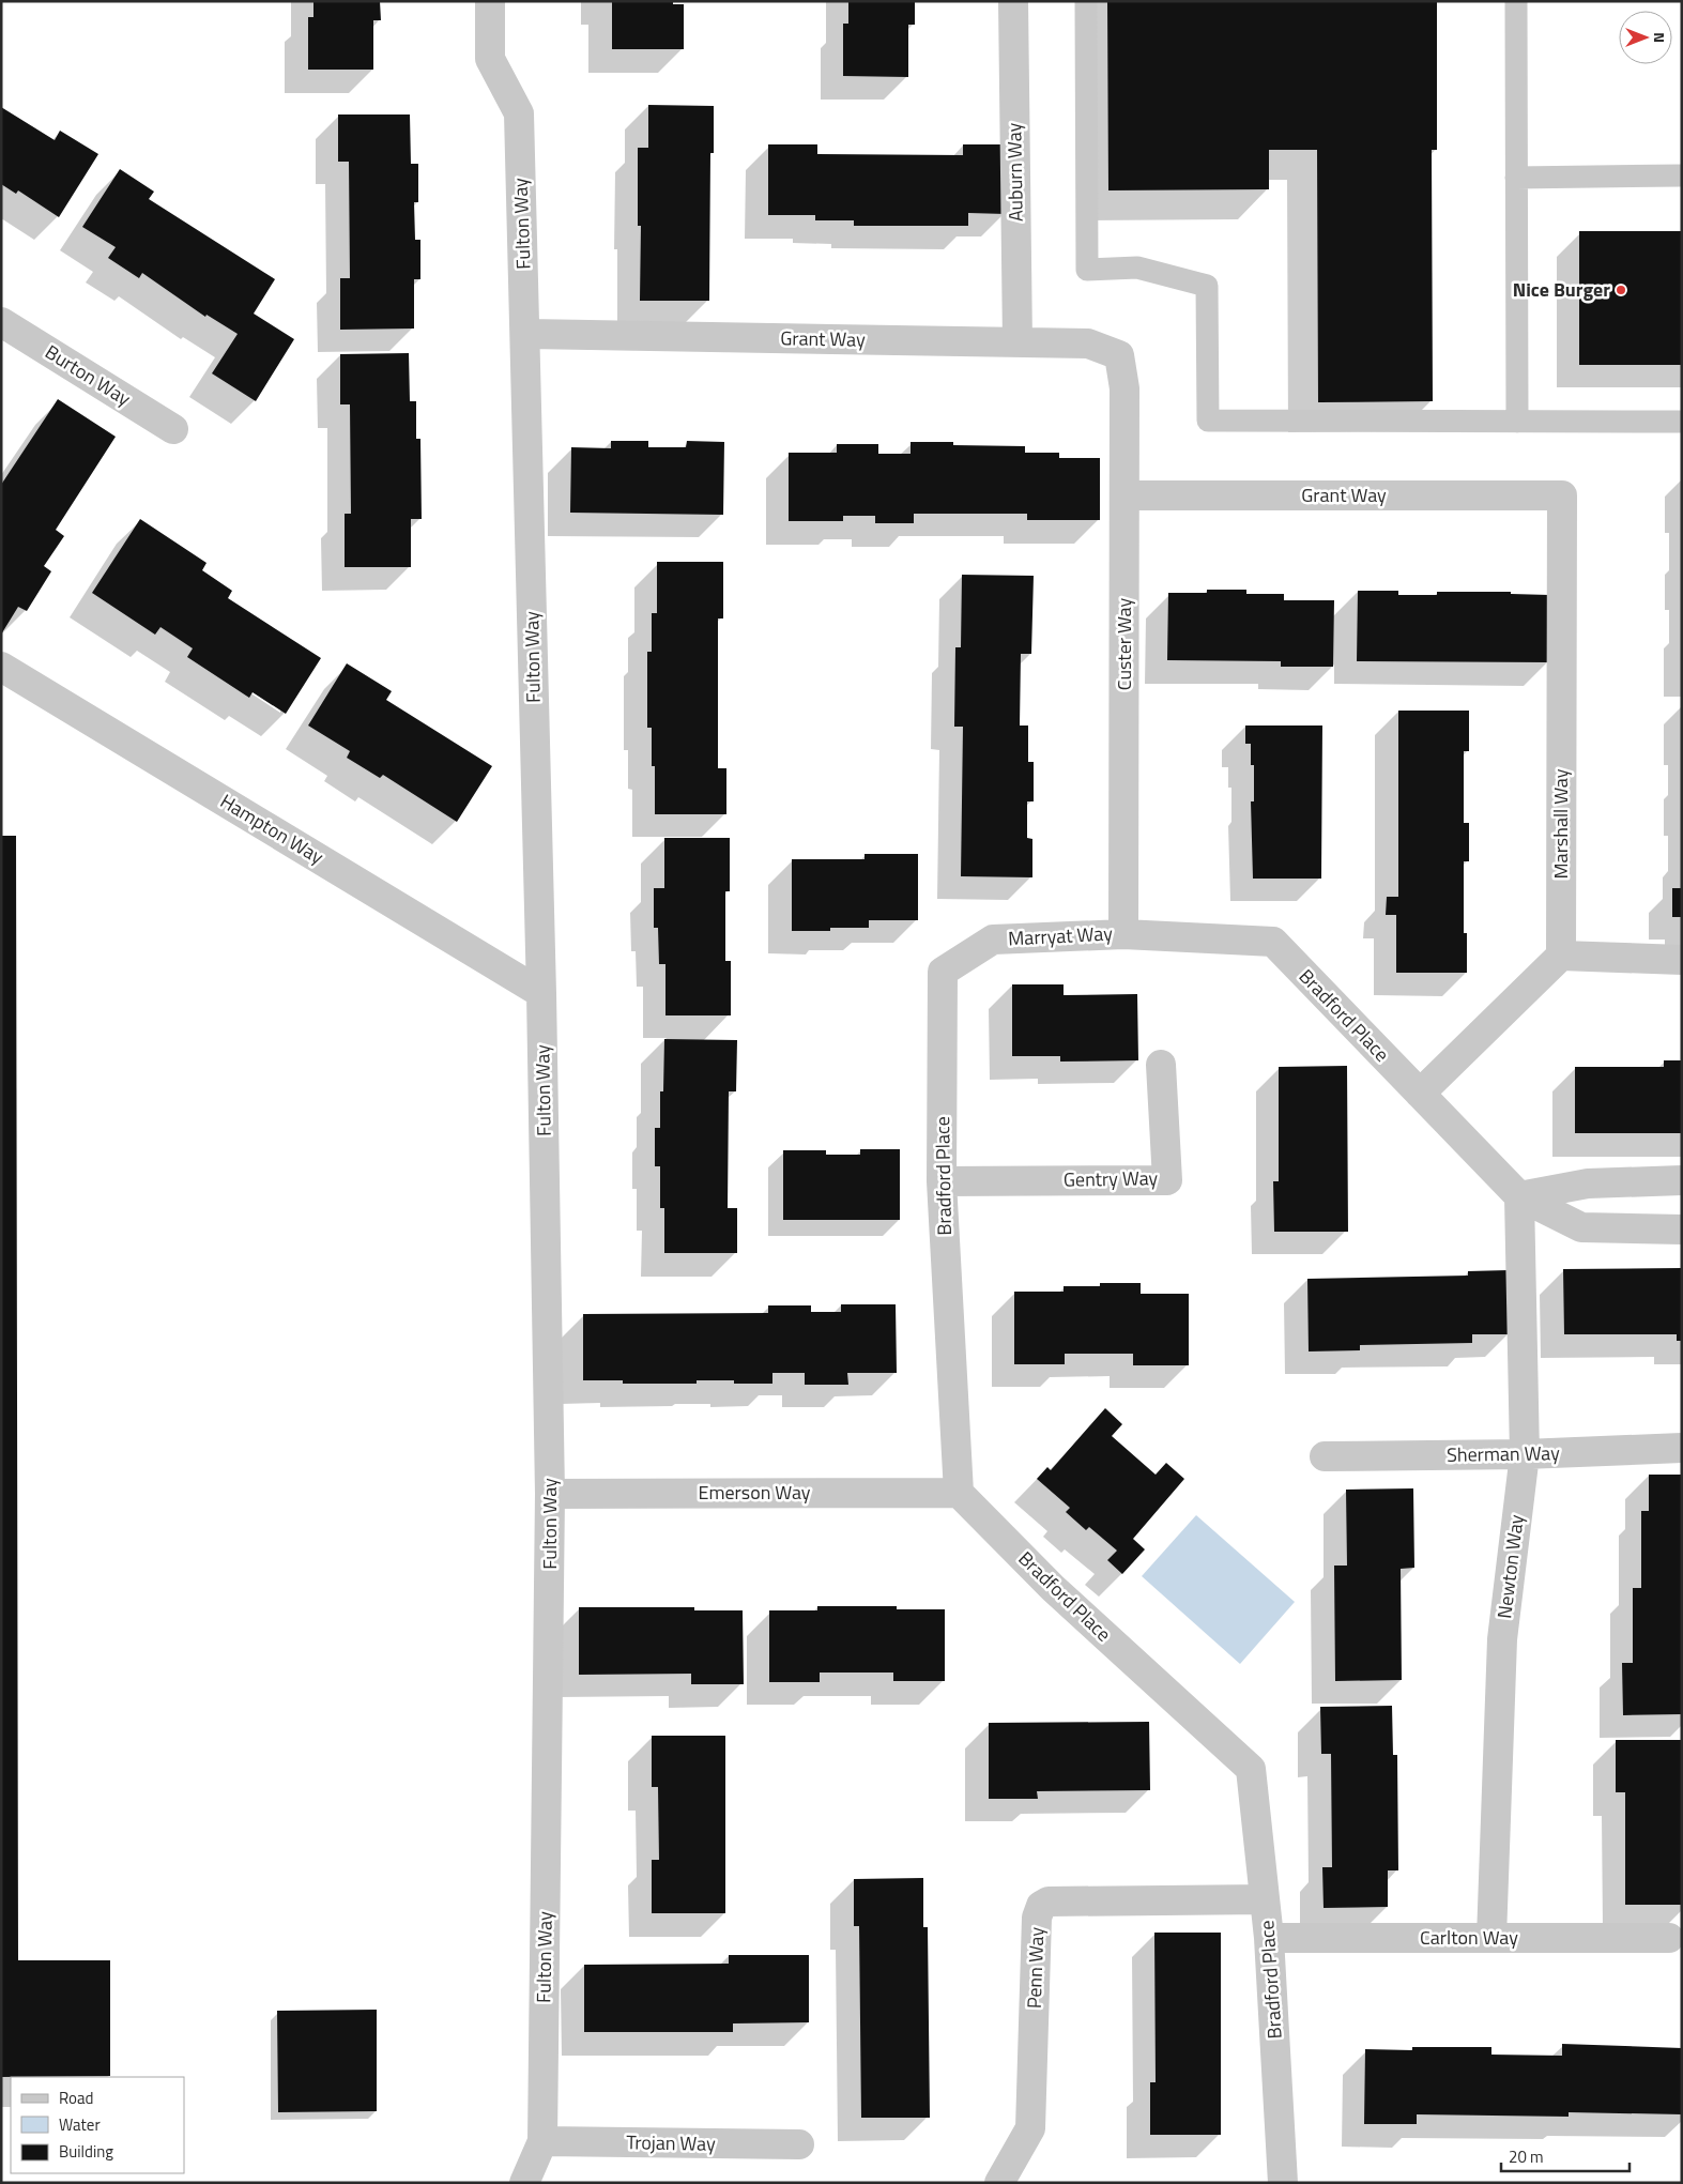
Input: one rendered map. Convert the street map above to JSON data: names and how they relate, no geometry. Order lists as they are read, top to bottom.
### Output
{
  "streets": {
    "street": [
      "Auburn Way",
      "Fulton Way",
      "Grant Way",
      "Burton Way",
      "Custer Way",
      "Marshall Way",
      "Hampton Way",
      "Marryat Way",
      "Bradford Place",
      "Gentry Way",
      "Sherman Way",
      "Emerson Way",
      "Newton Way",
      "Carlton Way",
      "Penn Way",
      "Trojan Way"
    ]
  },
  "crossings": [
    ["Auburn Way", "Grant Way"],
    ["Fulton Way", "Grant Way"],
    ["Fulton Way", "Hampton Way"],
    ["Fulton Way", "Emerson Way"],
    ["Fulton Way", "Trojan Way"],
    ["Grant Way", "Custer Way"],
    ["Grant Way", "Marshall Way"],
    ["Custer Way", "Marryat Way"],
    ["Custer Way", "Bradford Place"],
    ["Marryat Way", "Bradford Place"],
    ["Bradford Place", "Gentry Way"],
    ["Bradford Place", "Emerson Way"],
    ["Bradford Place", "Newton Way"],
    ["Bradford Place", "Carlton Way"],
    ["Bradford Place", "Penn Way"],
    ["Sherman Way", "Newton Way"],
    ["Newton Way", "Carlton Way"]
  ],
  "places": ["Nice Burger"],
  "legend": ["Road", "Water", "Building"],
  "scale_bar": "20 m",
  "north": "right"
}
